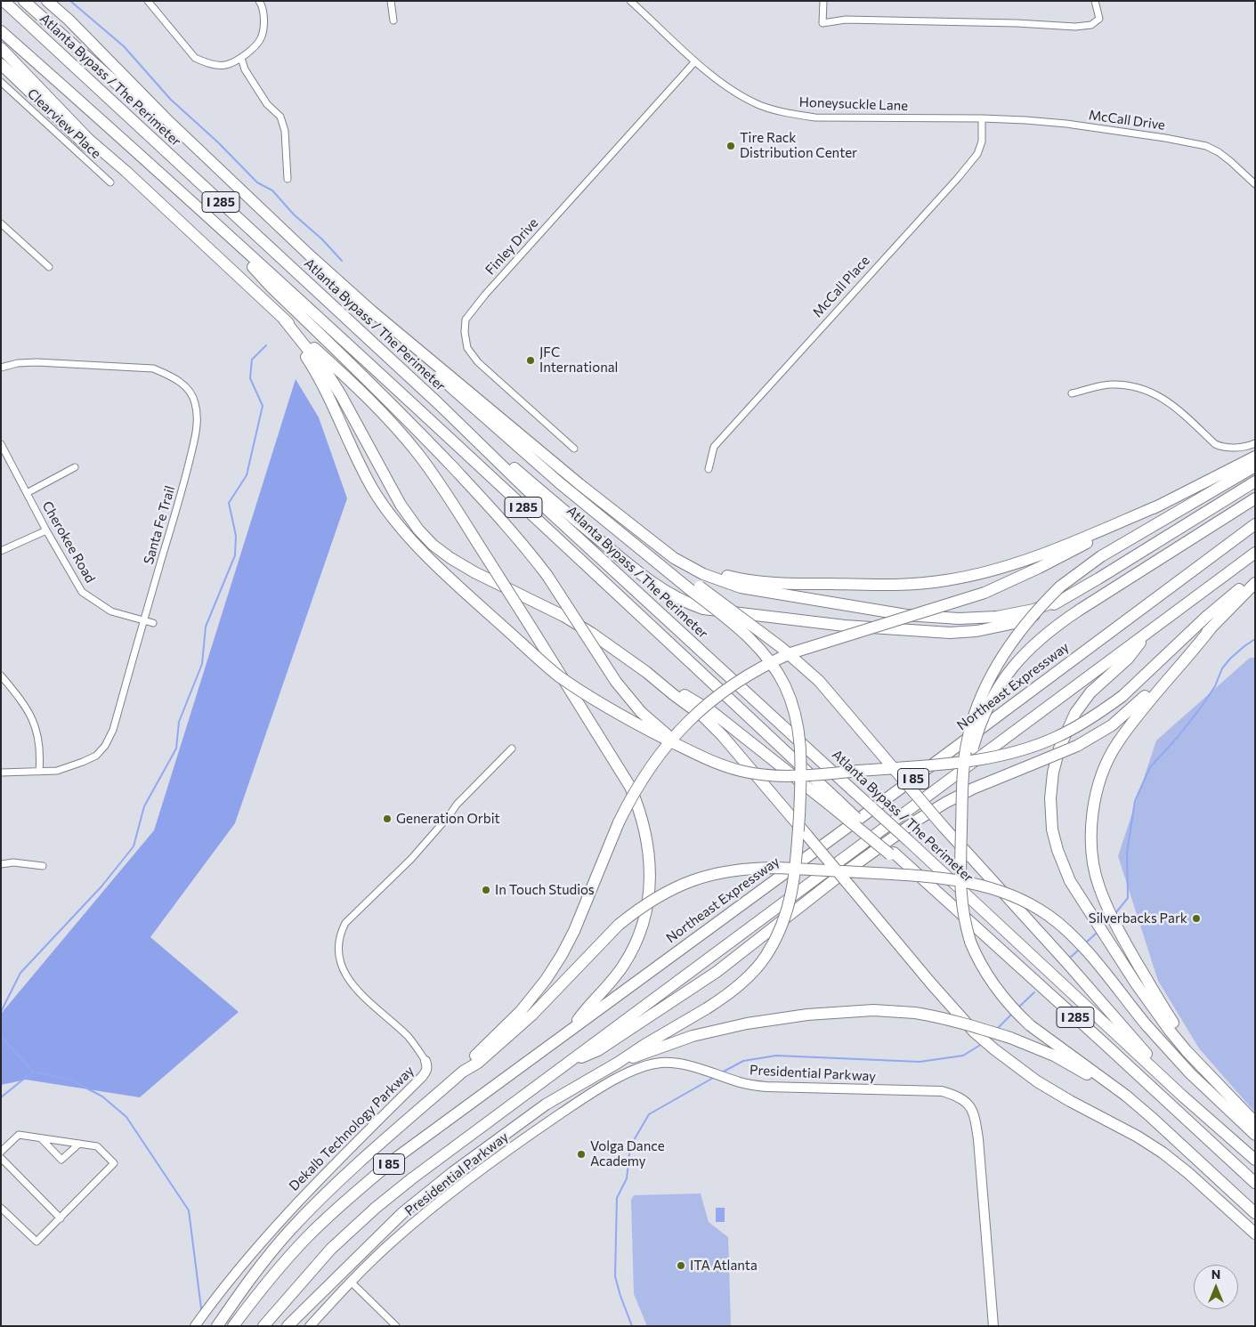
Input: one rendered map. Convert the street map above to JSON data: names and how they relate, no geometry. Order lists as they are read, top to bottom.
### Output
{
  "streets": {
    "highway": [
      "Atlanta Bypass / The Perimeter",
      "I 285",
      "Northeast Expressway",
      "I 85"
    ],
    "street": [
      "Honeysuckle Lane",
      "McCall Drive",
      "Clearview Place",
      "Finley Drive",
      "McCall Place",
      "Santa Fe Trail",
      "Cherokee Road",
      "Presidential Parkway",
      "Dekalb Technology Parkway"
    ]
  },
  "crossings": [
    ["Honeysuckle Lane", "McCall Drive"],
    ["Honeysuckle Lane", "Finley Drive"],
    ["Honeysuckle Lane", "McCall Place"],
    ["McCall Drive", "McCall Place"],
    ["Santa Fe Trail", "Cherokee Road"]
  ],
  "places": [
    "Tire Rack Distribution Center",
    "JFC International",
    "Generation Orbit",
    "In Touch Studios",
    "Silverbacks Park",
    "Volga Dance Academy",
    "ITA Atlanta"
  ],
  "north": "top"
}
